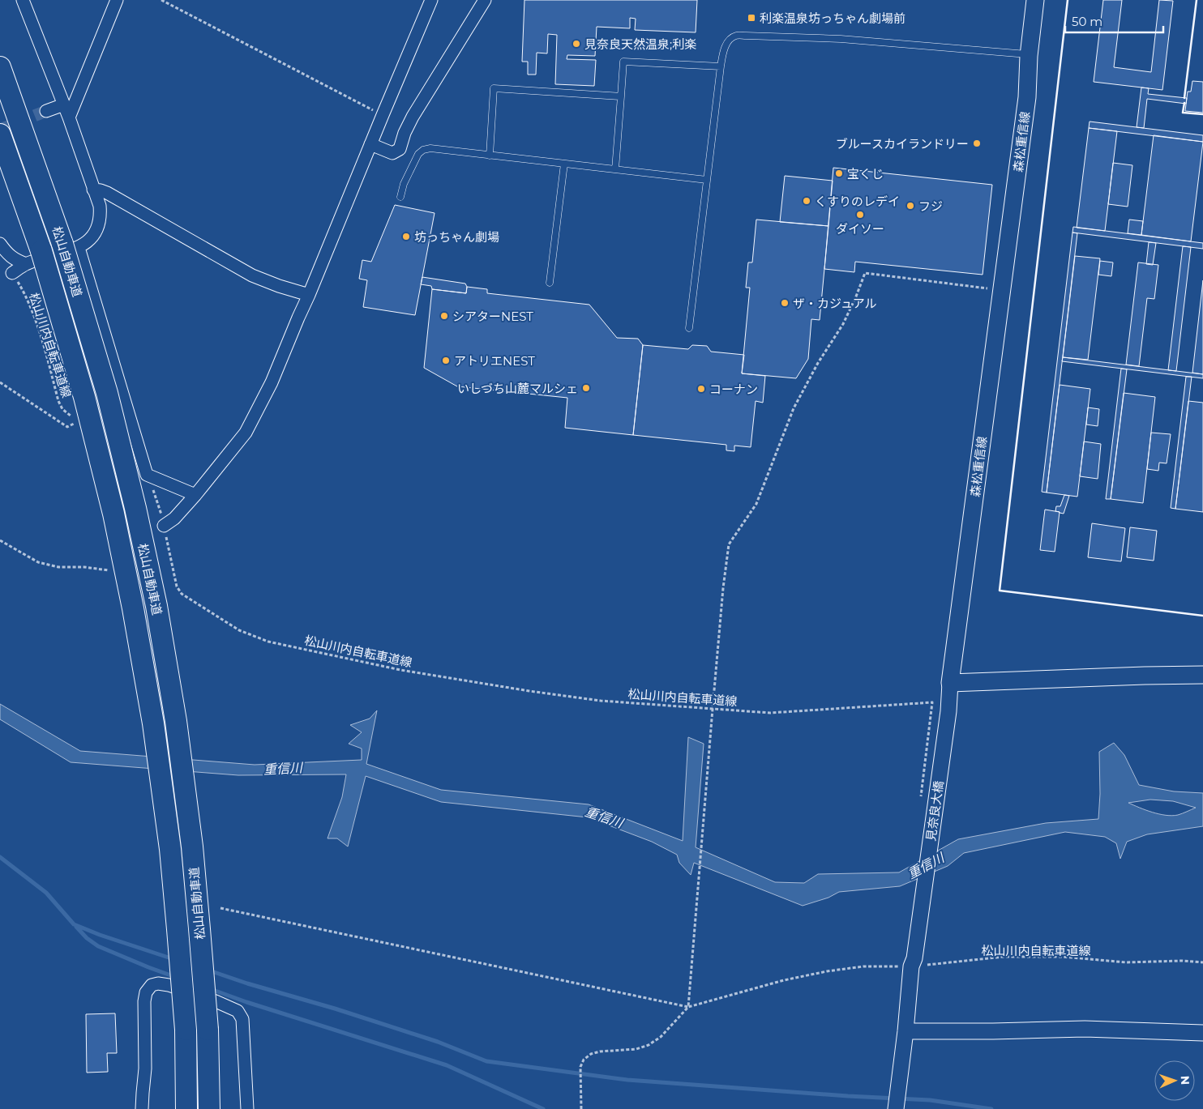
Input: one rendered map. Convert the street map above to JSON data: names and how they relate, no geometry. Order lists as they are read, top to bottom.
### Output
{
  "streets": {
    "highway": ["松山自動車道"],
    "main road": ["森松重信線"],
    "street": ["見奈良大橋"],
    "path": ["松山川内自転車道線"]
  },
  "crossings": [
    ["森松重信線", "見奈良大橋"],
    ["松山川内自転車道線", "見奈良大橋"]
  ],
  "water": ["重信川"],
  "places": {
    "transit": ["利楽温泉坊っちゃん劇場前"],
    "other": [
      "見奈良天然温泉;利楽",
      "ブルースカイランドリー",
      "宝くじ",
      "くすりのレデイ",
      "フジ",
      "ダイソー",
      "坊っちゃん劇場",
      "ザ・カジュアル",
      "シアターNEST",
      "アトリエNEST",
      "いしづち山麓マルシェ",
      "コーナン"
    ]
  },
  "scale_bar": "50 m",
  "north": "right"
}
